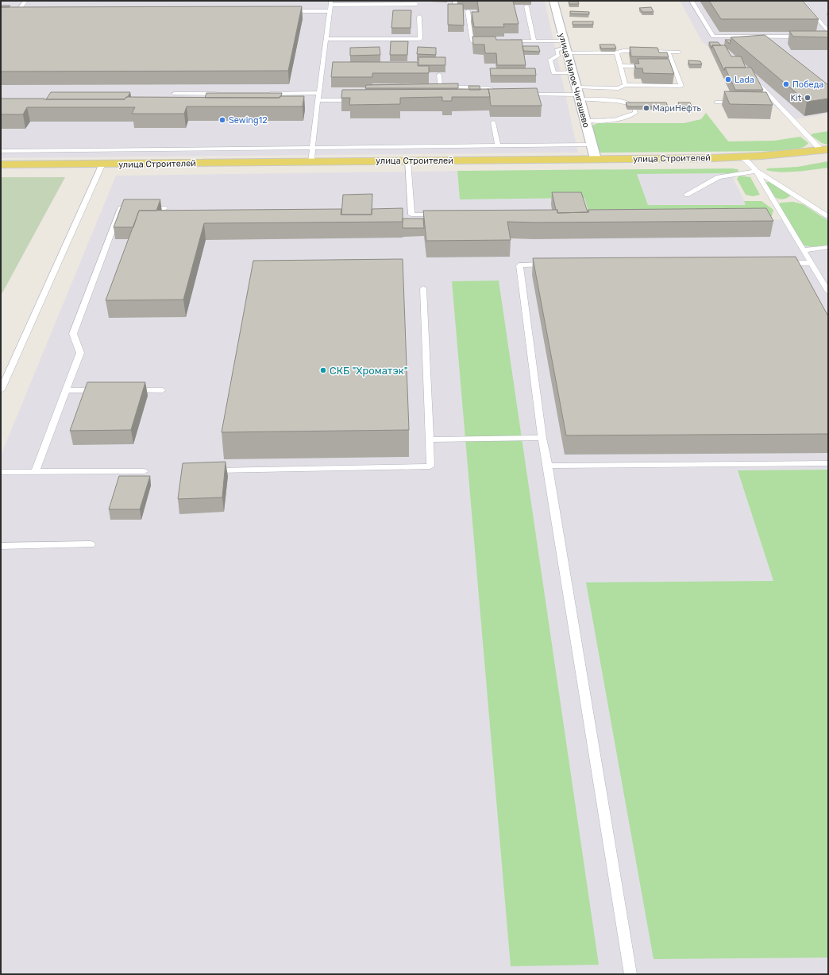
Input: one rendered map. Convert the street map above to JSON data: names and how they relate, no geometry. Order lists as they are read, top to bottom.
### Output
{
  "streets": {
    "main road": ["улица Строителей"],
    "street": ["улица Малое Чигашево"]
  },
  "crossings": [
    ["улица Малое Чигашево", "улица Строителей"]
  ],
  "places": [
    "Lada",
    "Победа",
    "Kit",
    "МариНефть",
    "Sewing12",
    "СКБ \"Хроматэк\""
  ]
}
